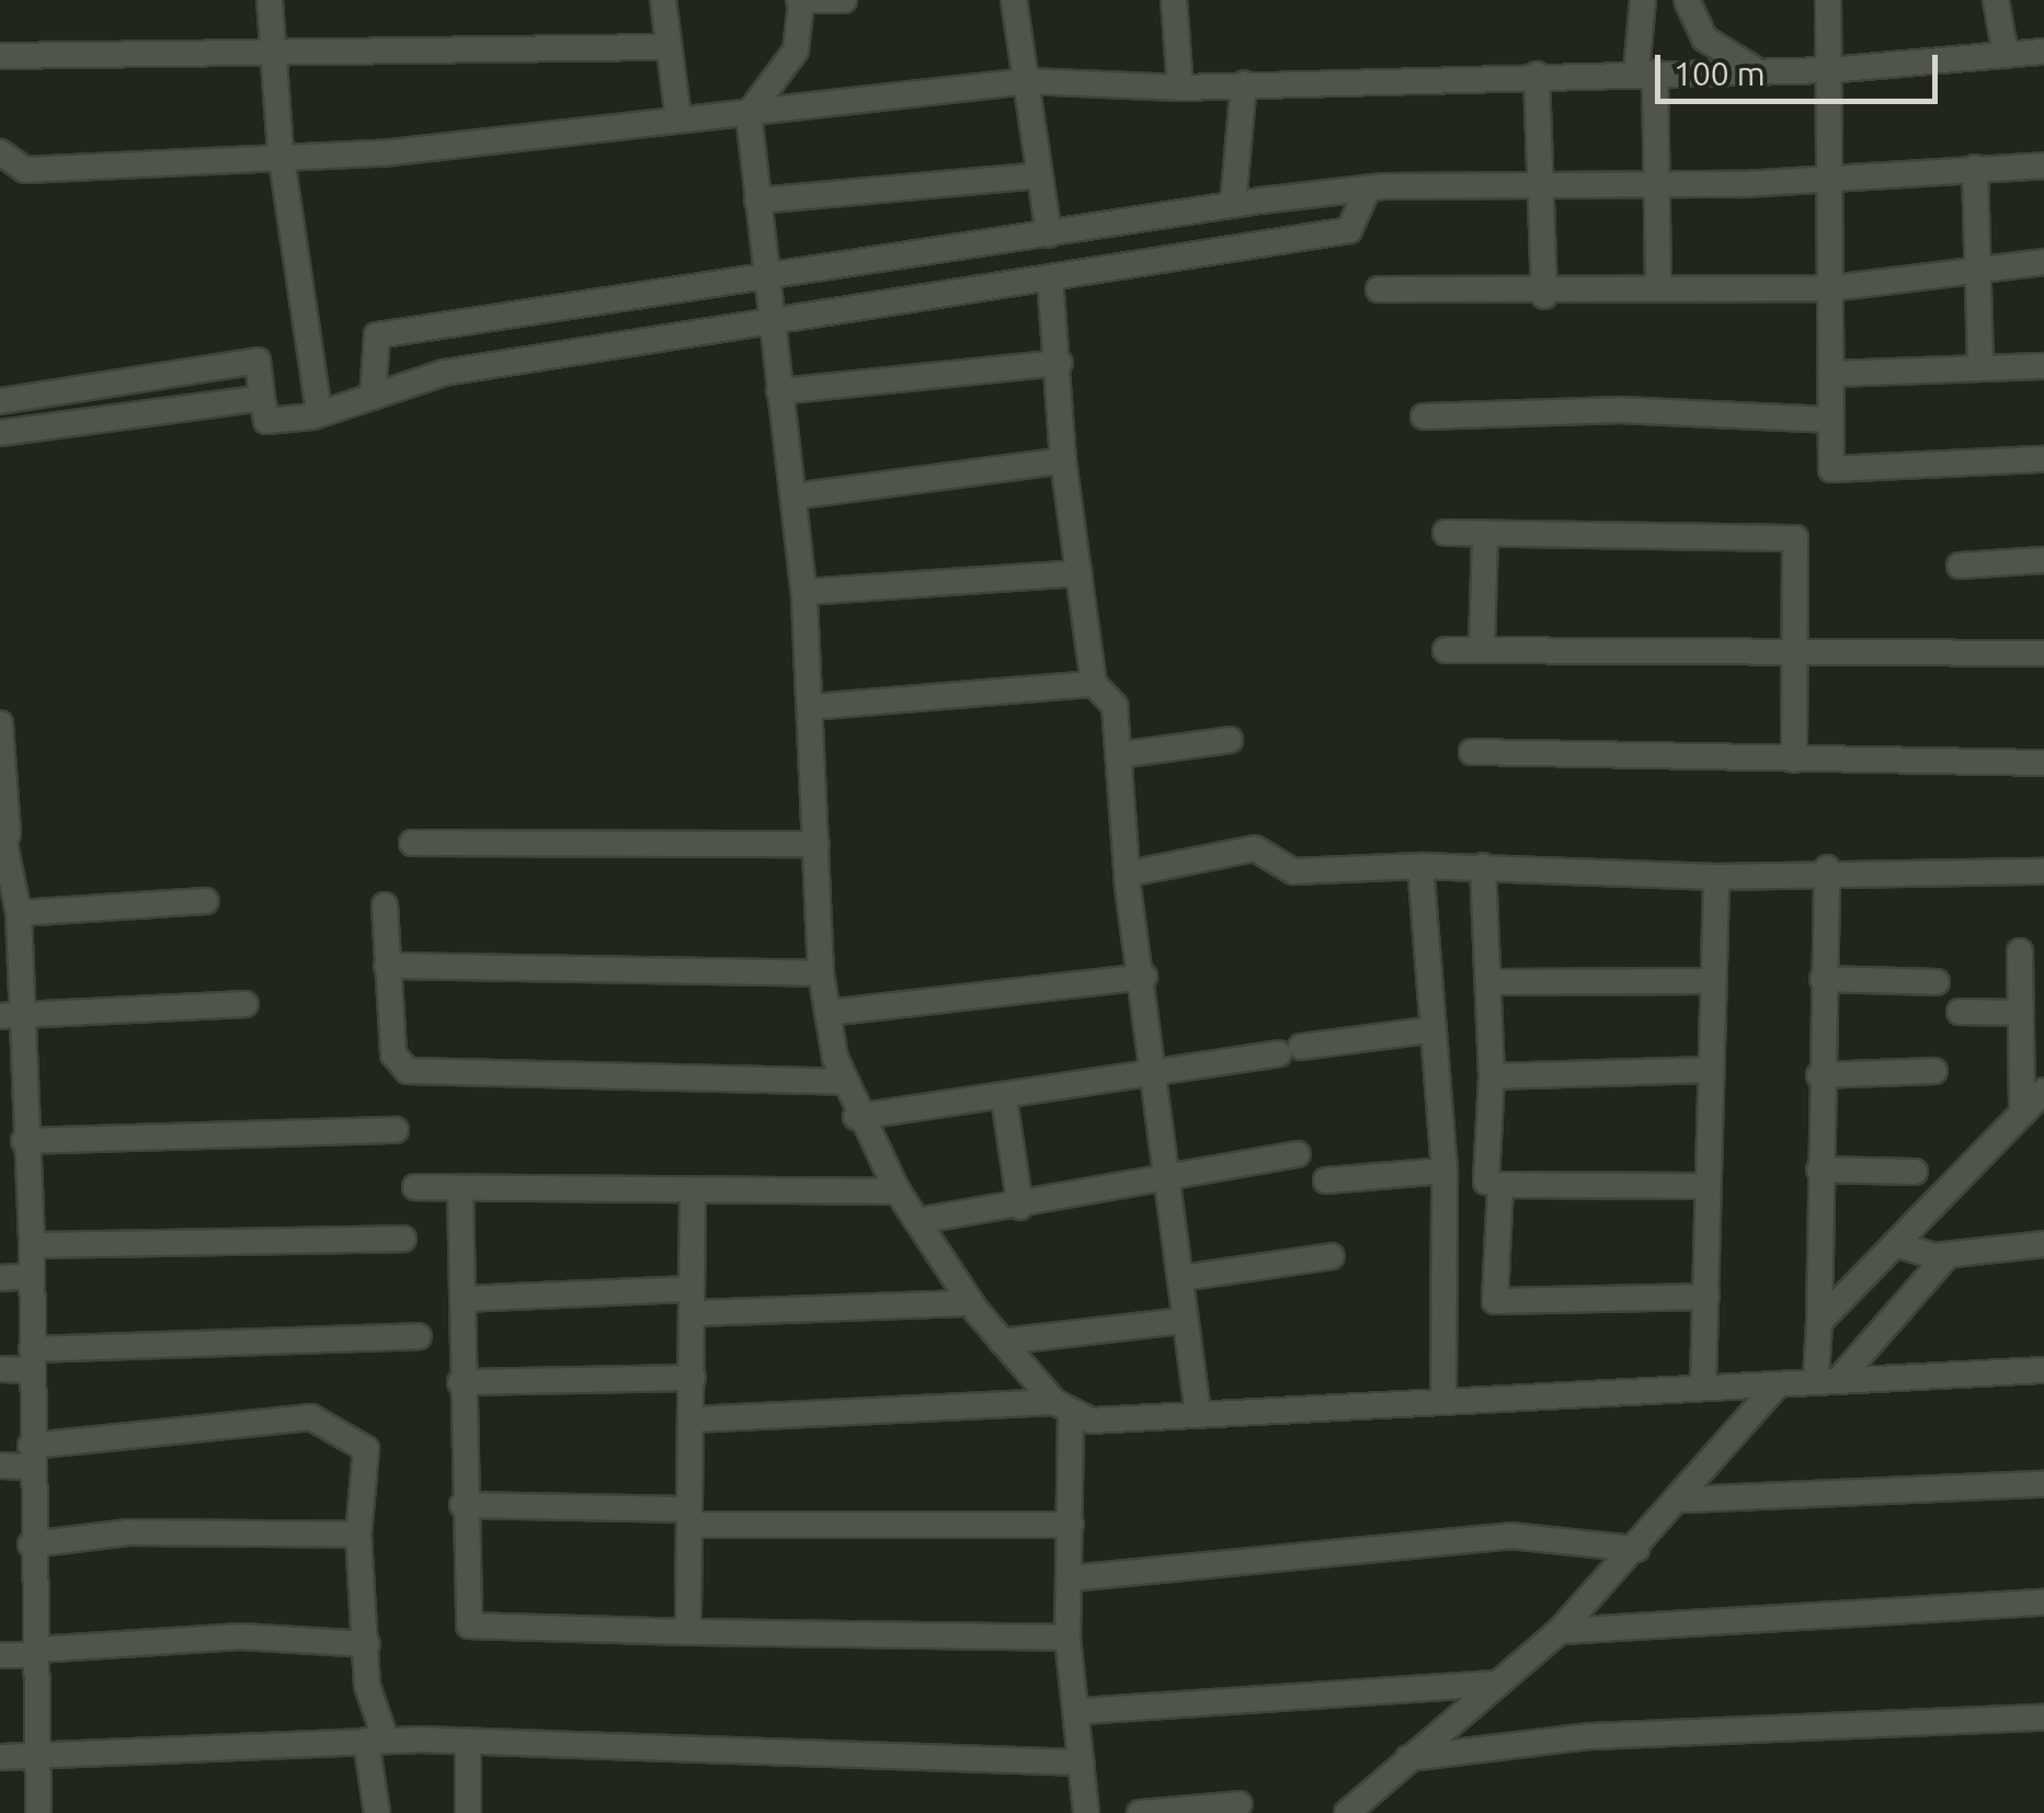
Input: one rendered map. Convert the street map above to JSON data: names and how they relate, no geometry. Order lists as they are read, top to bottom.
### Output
{
  "scale_bar": "100 m"
}
